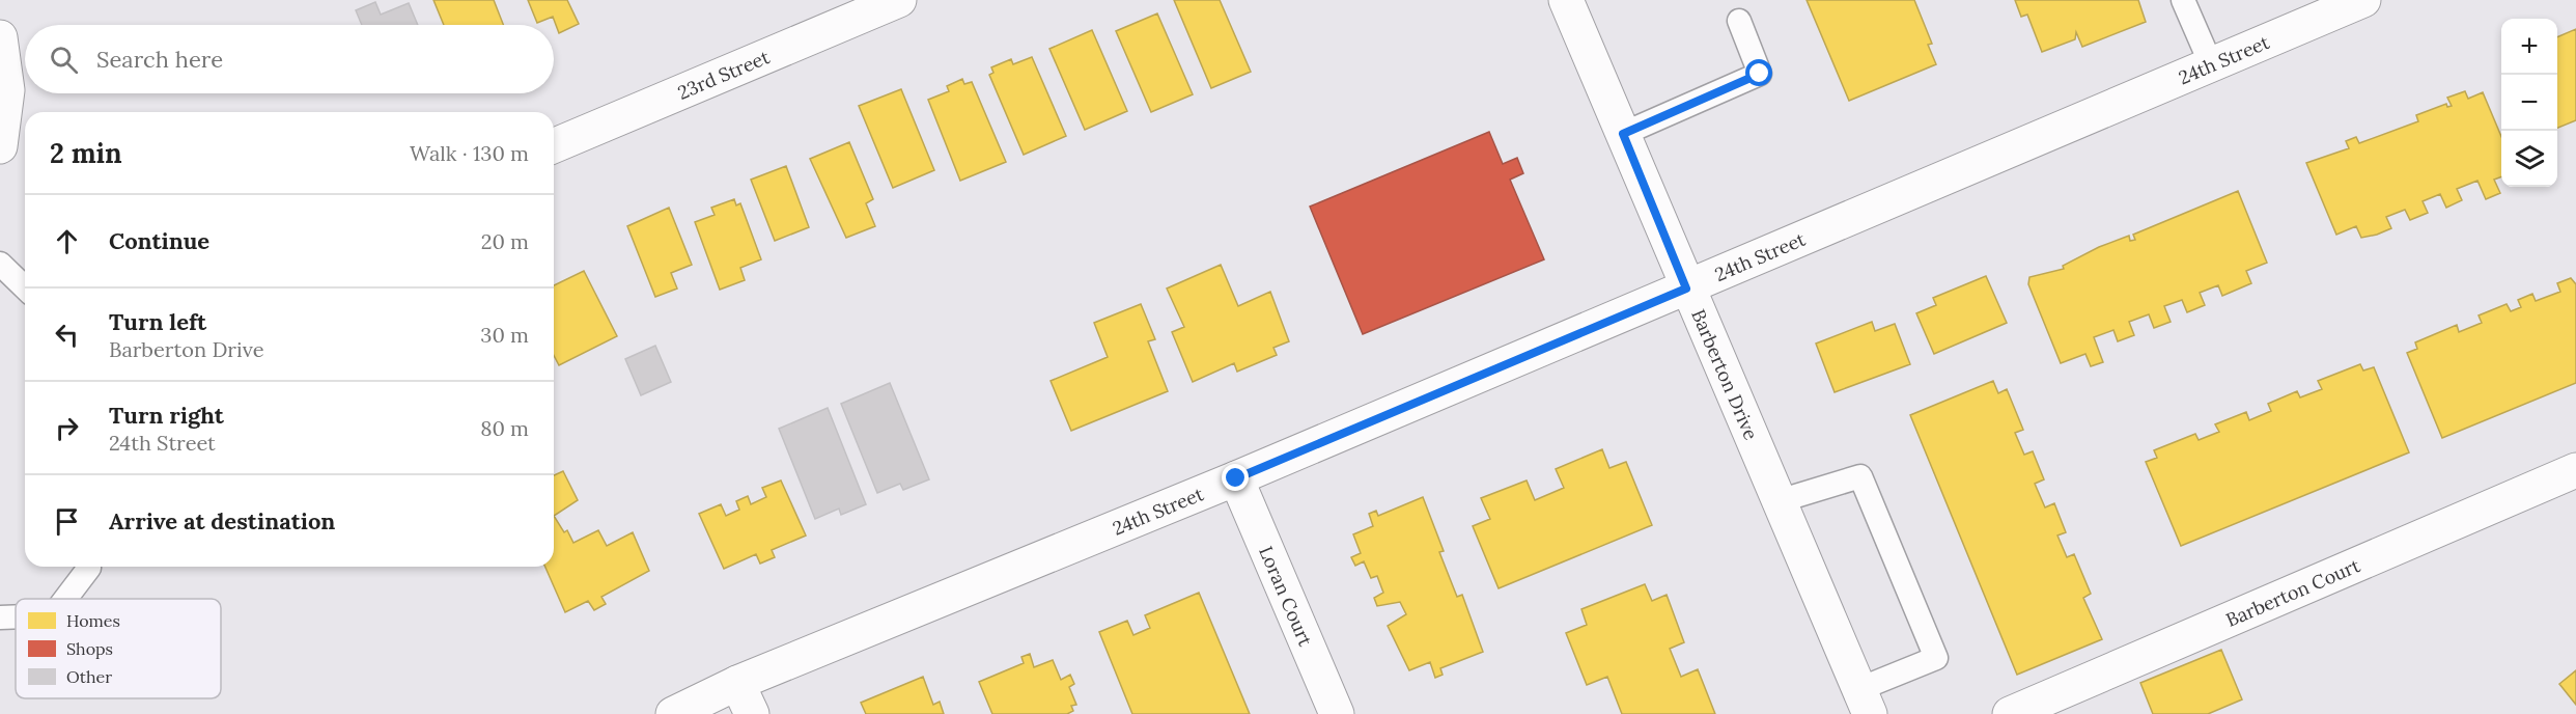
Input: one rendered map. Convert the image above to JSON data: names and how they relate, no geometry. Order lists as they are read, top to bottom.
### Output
{
  "streets": {
    "street": [
      "24th Street",
      "23rd Street",
      "Barberton Drive",
      "Barberton Court",
      "Loran Court"
    ]
  },
  "crossings": [
    ["24th Street", "Barberton Drive"],
    ["24th Street", "Loran Court"]
  ],
  "legend": ["Homes", "Shops", "Other"],
  "page": {
    "map_buttons": ["+", "−"],
    "search": "Search here",
    "heading": ["2 min", "Walk · 130 m"],
    "list": [
      ["Continue", "20 m"],
      ["Turn left", "Barberton Drive", "30 m"],
      ["Turn right", "24th Street", "80 m"],
      "Arrive at destination"
    ]
  }
}
